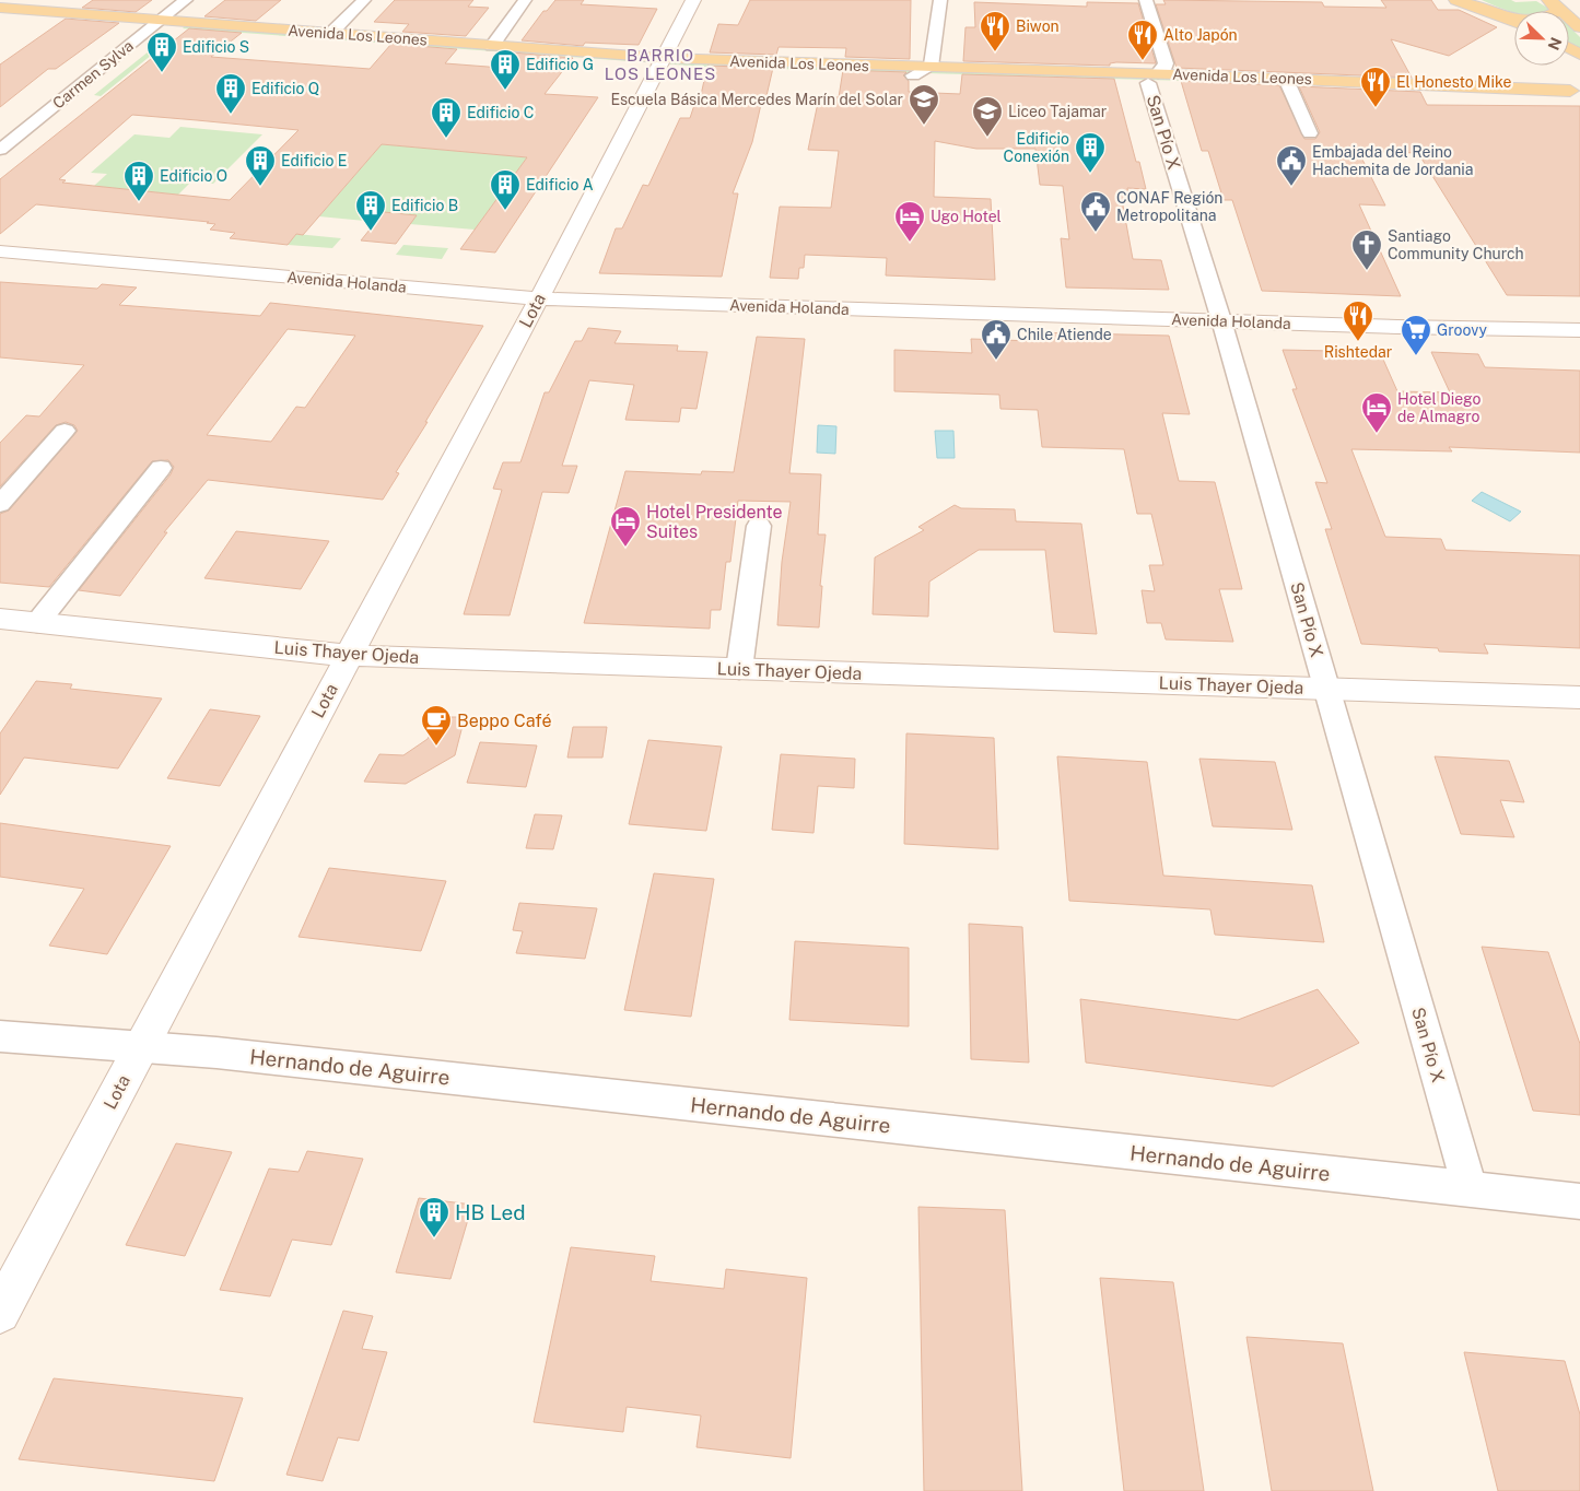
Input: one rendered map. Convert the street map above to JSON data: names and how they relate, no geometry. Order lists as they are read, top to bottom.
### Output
{
  "streets": {
    "main road": ["Avenida Los Leones"],
    "street": [
      "Carmen Sylva",
      "San Pío X",
      "Avenida Holanda",
      "Lota",
      "Luis Thayer Ojeda",
      "Hernando de Aguirre"
    ]
  },
  "crossings": [
    ["Avenida Los Leones", "Carmen Sylva"],
    ["Avenida Los Leones", "San Pío X"],
    ["Avenida Los Leones", "Lota"],
    ["San Pío X", "Avenida Holanda"],
    ["San Pío X", "Luis Thayer Ojeda"],
    ["San Pío X", "Hernando de Aguirre"],
    ["Avenida Holanda", "Lota"],
    ["Lota", "Luis Thayer Ojeda"],
    ["Lota", "Hernando de Aguirre"]
  ],
  "districts": ["BARRIO LOS LEONES"],
  "places": {
    "restaurant": [
      "Biwon",
      "Alto Japón",
      "El Honesto Mike",
      "Rishtedar"
    ],
    "building": [
      "Edificio S",
      "Edificio G",
      "Edificio Q",
      "Edificio C",
      "Edificio Conexión",
      "Edificio E",
      "Edificio O",
      "Edificio A",
      "Edificio B",
      "HB Led"
    ],
    "school or university": ["Escuela Básica Mercedes Marín del Solar", "Liceo Tajamar"],
    "public building": ["Embajada del Reino Hachemita de Jordania", "CONAF Región Metropolitana", "Chile Atiende"],
    "hotel": ["Ugo Hotel", "Hotel Diego de Almagro", "Hotel Presidente Suites"],
    "church": ["Santiago Community Church"],
    "supermarket": ["Groovy"],
    "cafe": ["Beppo Café"]
  },
  "north": "bottom right"
}
